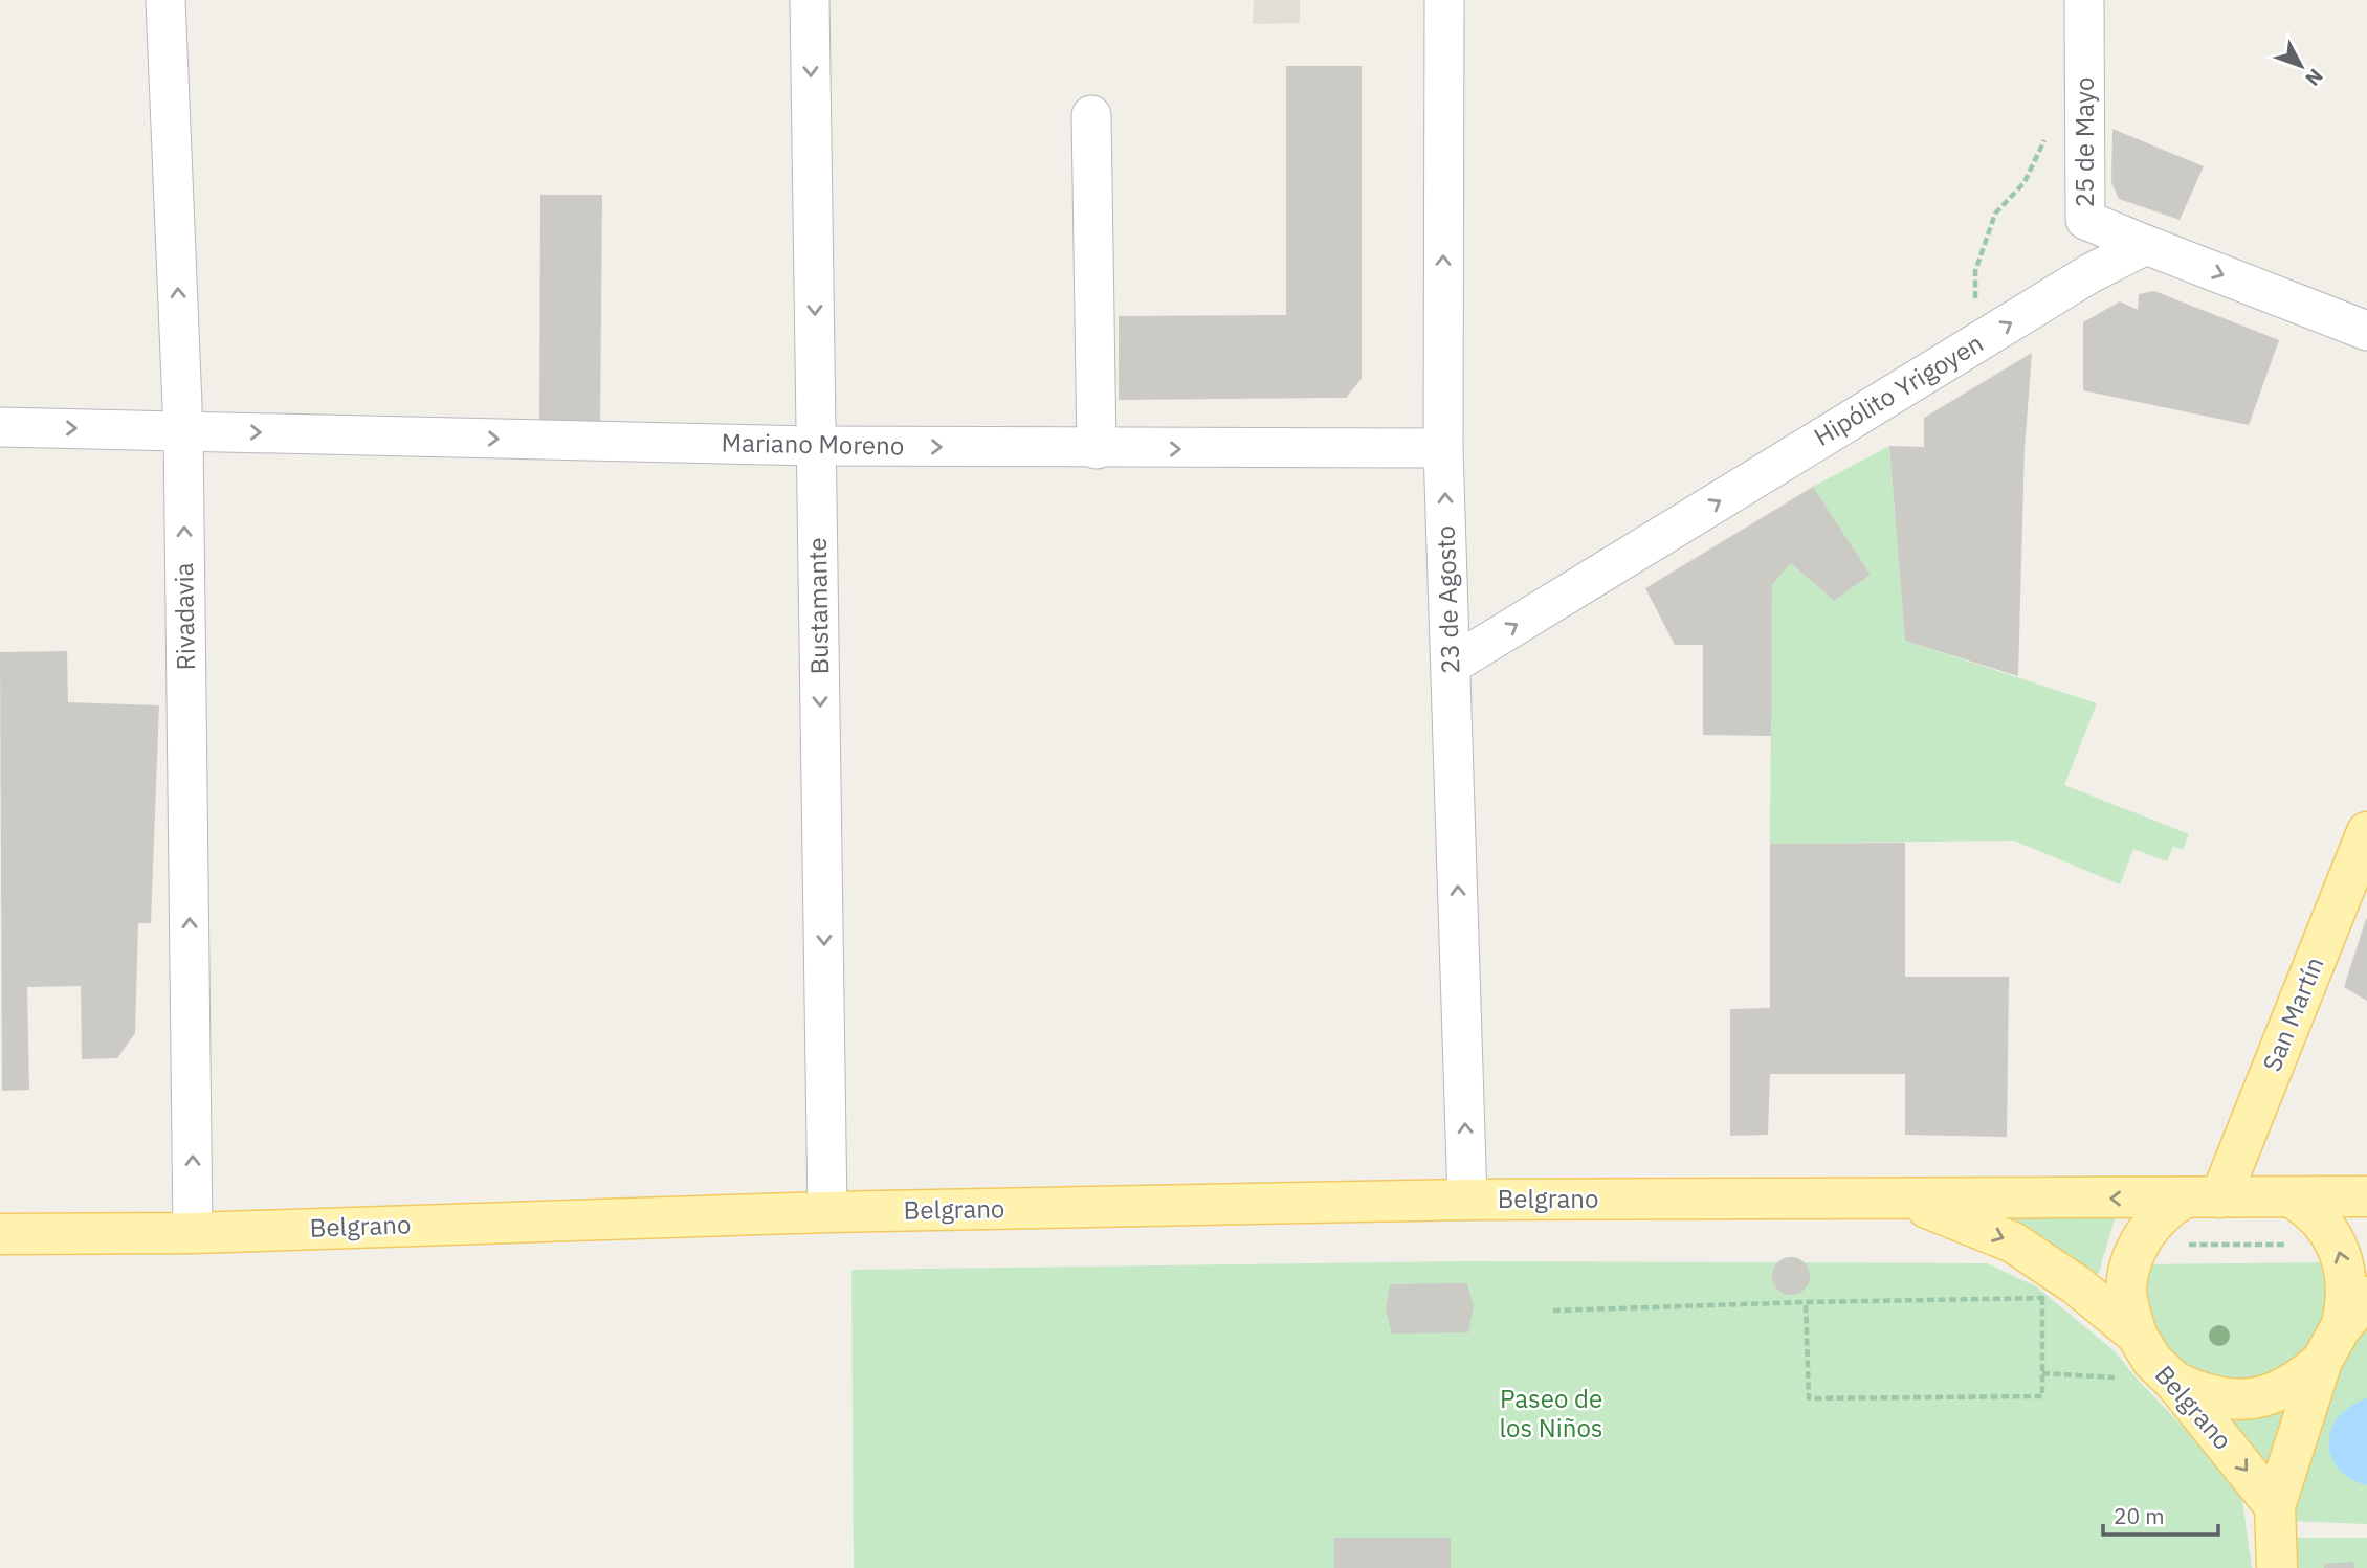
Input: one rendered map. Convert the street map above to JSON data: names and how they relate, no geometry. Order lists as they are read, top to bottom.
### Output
{
  "streets": {
    "main road": ["San Martín", "Belgrano"],
    "street": [
      "25 de Mayo",
      "Hipólito Yrigoyen",
      "Mariano Moreno",
      "23 de Agosto",
      "Bustamante",
      "Rivadavia"
    ]
  },
  "crossings": [
    ["25 de Mayo", "Hipólito Yrigoyen"],
    ["Hipólito Yrigoyen", "23 de Agosto"],
    ["Mariano Moreno", "23 de Agosto"],
    ["Mariano Moreno", "Bustamante"],
    ["Mariano Moreno", "Rivadavia"],
    ["23 de Agosto", "Belgrano"],
    ["Bustamante", "Belgrano"],
    ["Rivadavia", "Belgrano"],
    ["San Martín", "Belgrano"]
  ],
  "one_way": [
    "Hipólito Yrigoyen",
    "Mariano Moreno",
    "23 de Agosto",
    "Bustamante",
    "Rivadavia"
  ],
  "parks": ["Paseo de los Niños"],
  "scale_bar": "20 m",
  "north": "bottom right"
}
